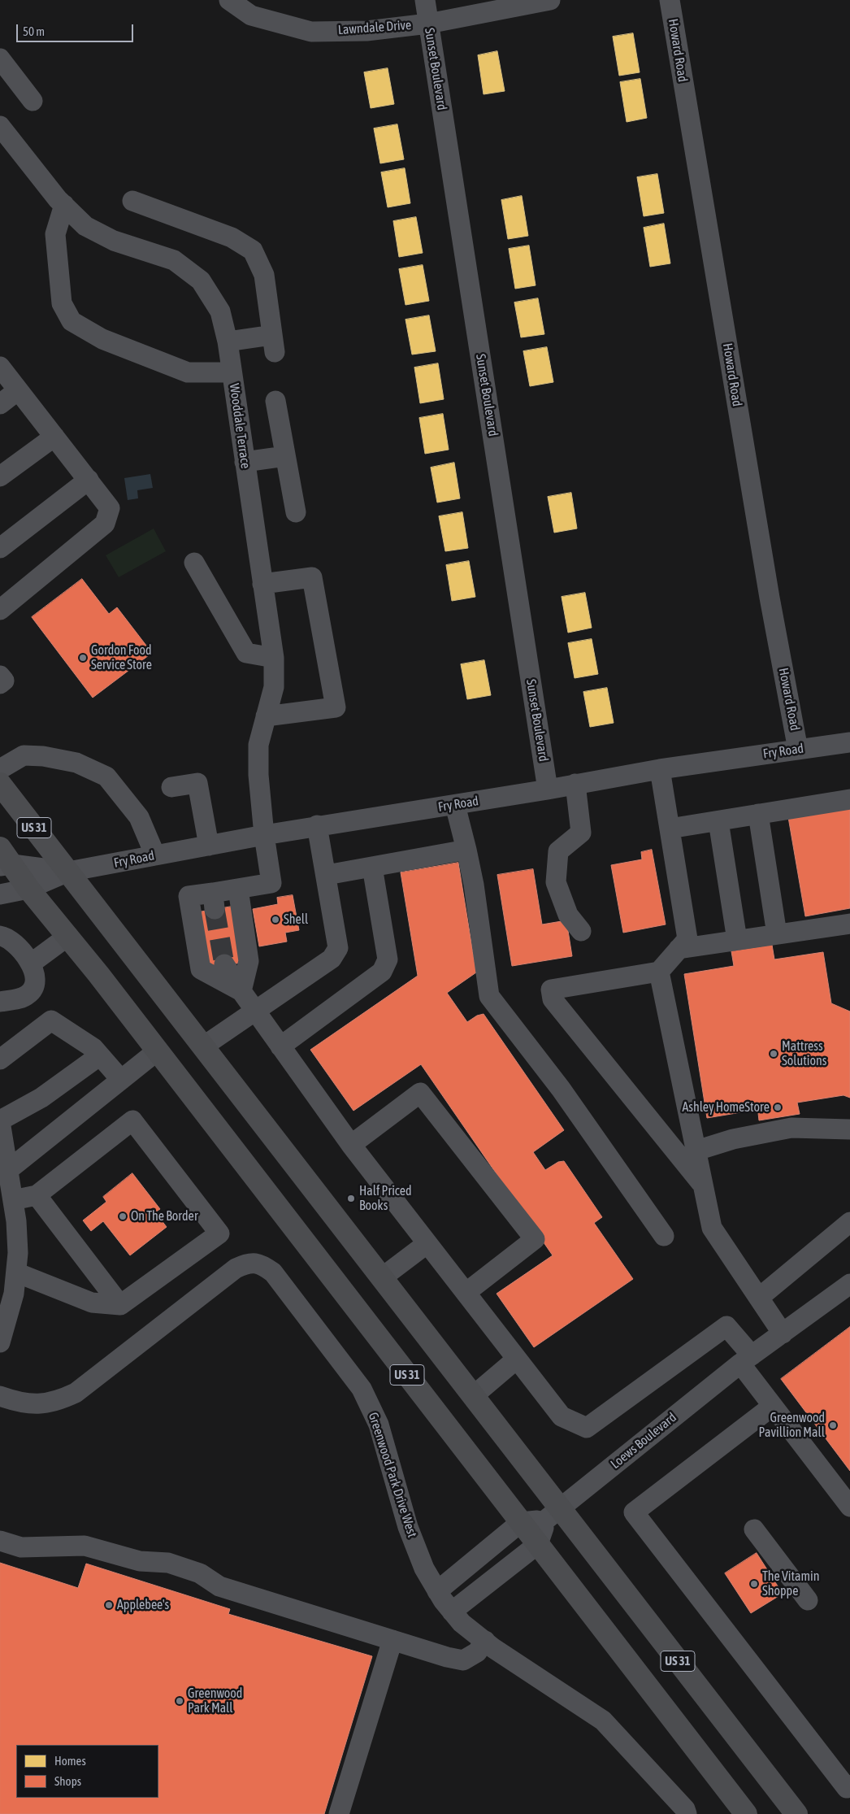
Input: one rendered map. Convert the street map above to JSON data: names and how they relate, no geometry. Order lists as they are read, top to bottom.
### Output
{
  "streets": {
    "main road": ["US 31"],
    "street": [
      "Lawndale Drive",
      "Howard Road",
      "Sunset Boulevard",
      "Wooddale Terrace",
      "Fry Road",
      "Loews Boulevard",
      "Greenwood Park Drive West"
    ]
  },
  "crossings": [
    ["Lawndale Drive", "Sunset Boulevard"],
    ["Howard Road", "Fry Road"],
    ["Sunset Boulevard", "Fry Road"],
    ["Wooddale Terrace", "Fry Road"],
    ["Fry Road", "US 31"],
    ["US 31", "Loews Boulevard"]
  ],
  "places": [
    "Gordon Food Service Store",
    "Shell",
    "Mattress Solutions",
    "Ashley HomeStore",
    "Half Priced Books",
    "On The Border",
    "Greenwood Pavillion Mall",
    "The Vitamin Shoppe",
    "Applebee's",
    "Greenwood Park Mall"
  ],
  "legend": ["Homes", "Shops"],
  "scale_bar": "50 m"
}
